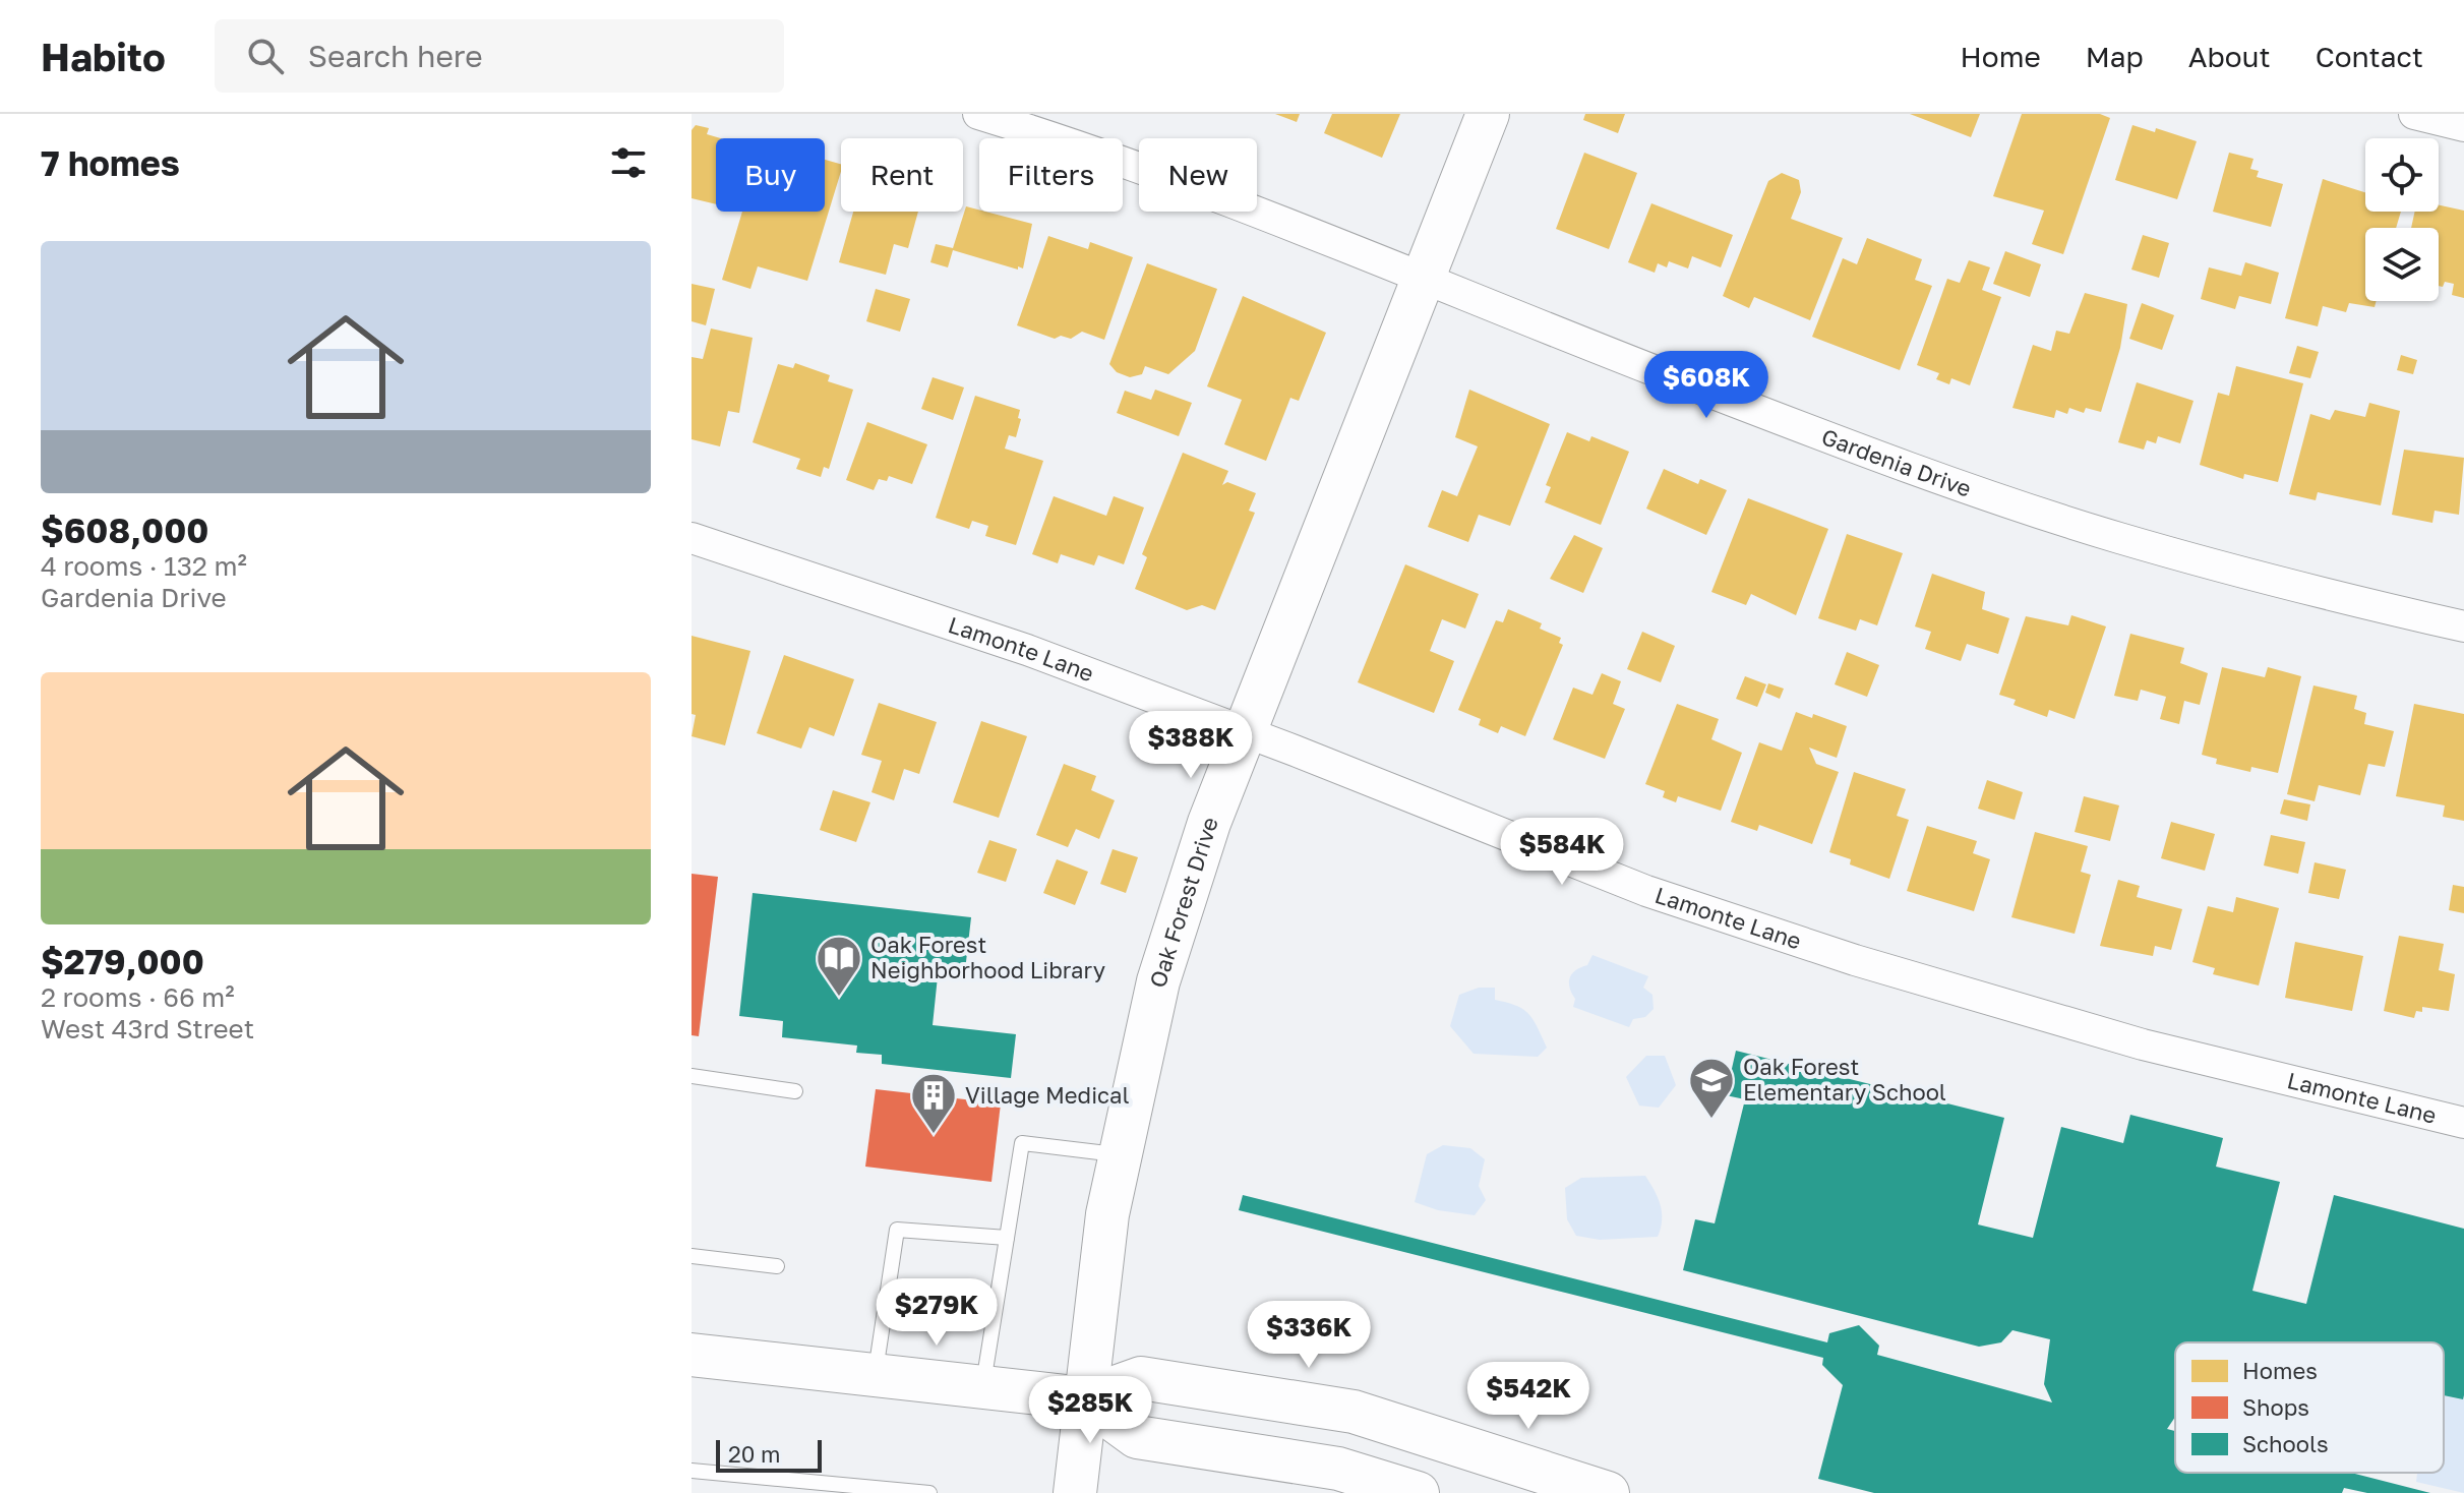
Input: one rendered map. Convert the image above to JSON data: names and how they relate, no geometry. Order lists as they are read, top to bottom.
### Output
{
  "streets": {
    "street": ["Gardenia Drive", "Lamonte Lane", "Oak Forest Drive"]
  },
  "crossings": [
    ["Gardenia Drive", "Oak Forest Drive"],
    ["Lamonte Lane", "Oak Forest Drive"]
  ],
  "places": {
    "library": ["Oak Forest Neighborhood Library"],
    "school or university": ["Oak Forest Elementary School"],
    "building": ["Village Medical"]
  },
  "legend": ["Homes", "Shops", "Schools"],
  "scale_bar": "20 m",
  "page": {
    "header": "Habito",
    "search": "Search here",
    "nav": [
      "Home",
      "Map",
      "About",
      "Contact"
    ],
    "heading": "7 homes",
    "chip": [
      "Buy",
      "Rent",
      "Filters",
      "New"
    ],
    "list": [
      {
        "name": "$608,000",
        "note": "4 rooms · 132 m² · Gardenia Drive"
      },
      {
        "name": "$279,000",
        "note": "2 rooms · 66 m² · West 43rd Street"
      }
    ],
    "price": [
      "$608K",
      "$388K",
      "$584K",
      "$279K",
      "$336K",
      "$542K",
      "$285K"
    ],
    "scale": "20 m"
  }
}
